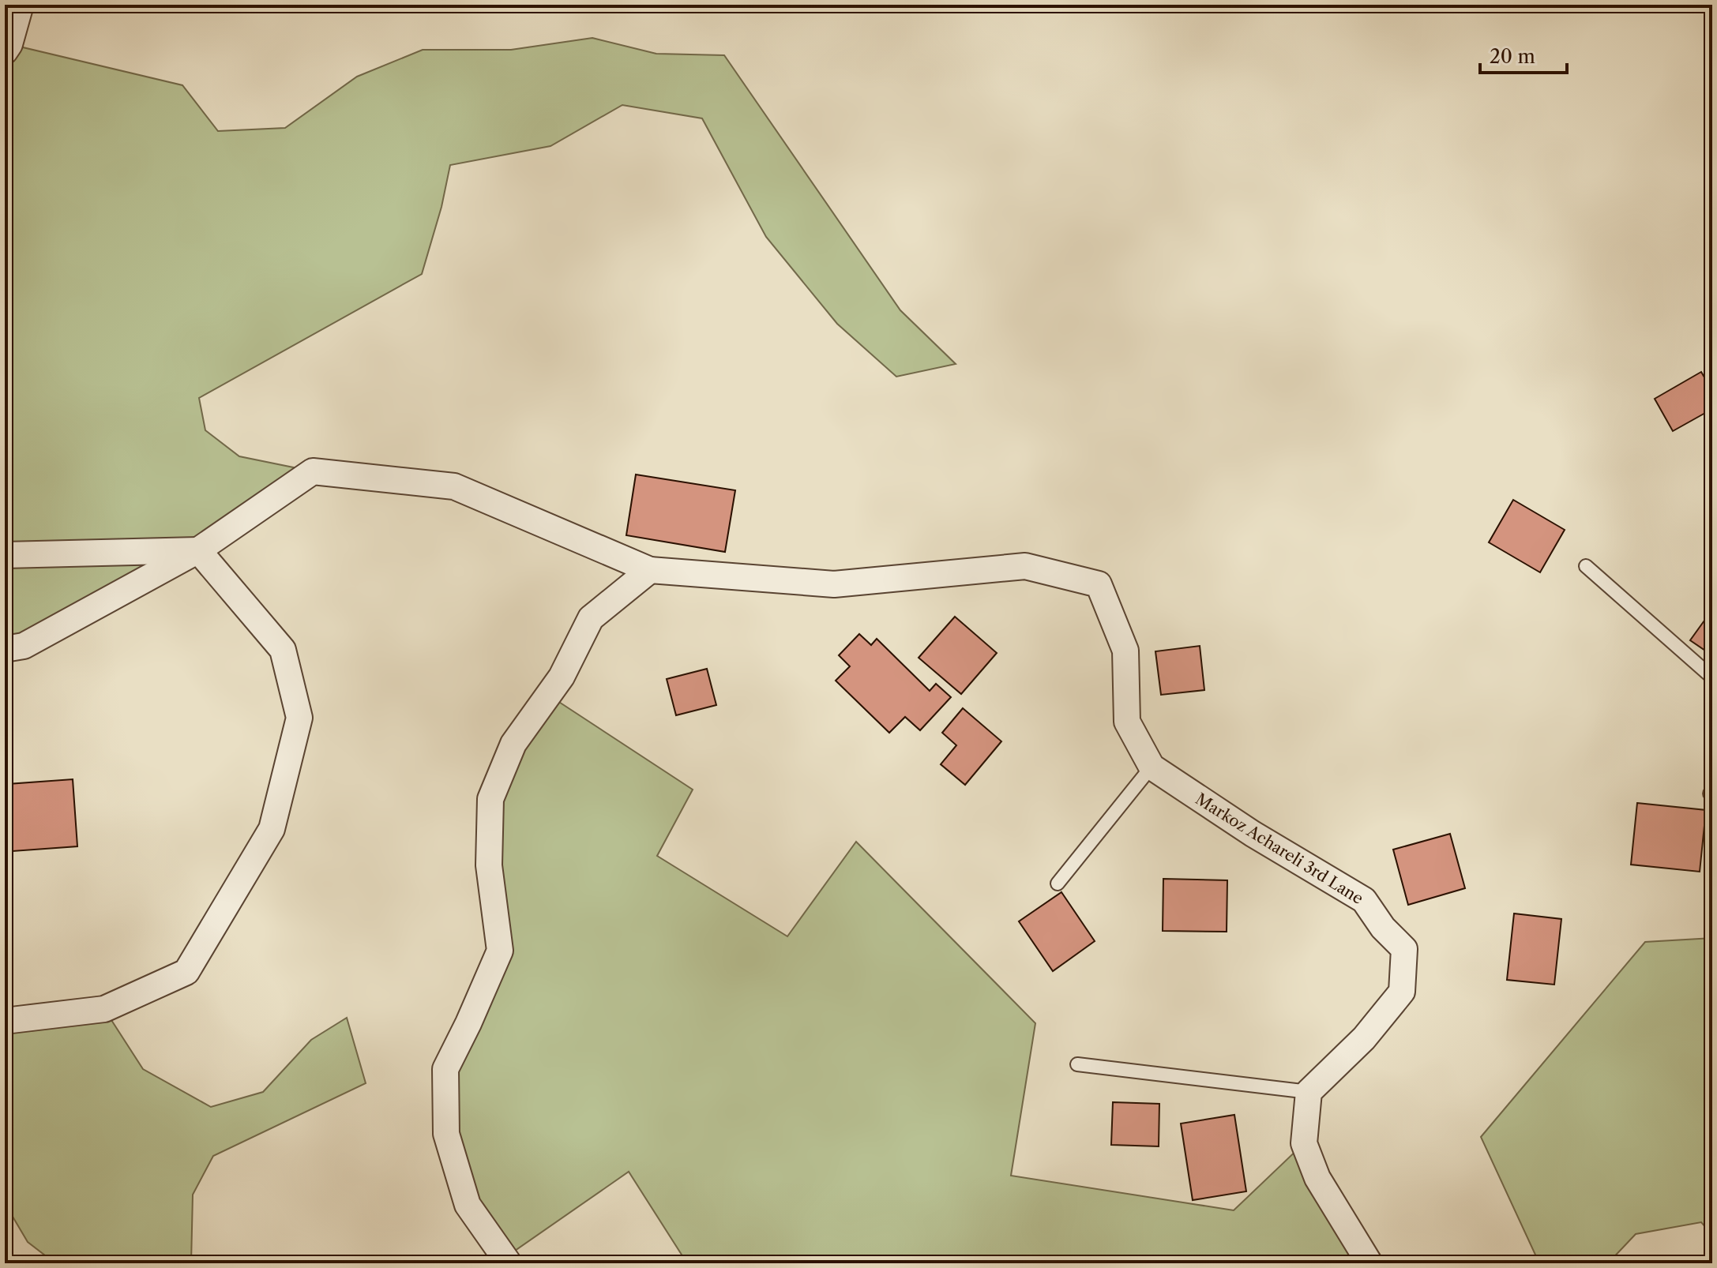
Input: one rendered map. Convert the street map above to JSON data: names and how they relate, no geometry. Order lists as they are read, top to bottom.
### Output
{
  "streets": {
    "street": ["Markoz Achareli 3rd Lane"]
  },
  "scale_bar": "20 m"
}
